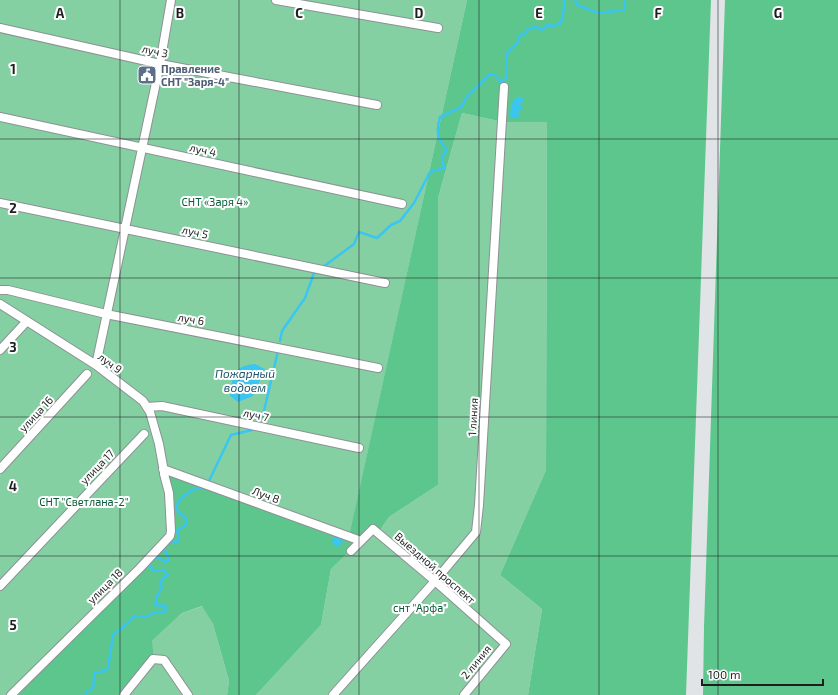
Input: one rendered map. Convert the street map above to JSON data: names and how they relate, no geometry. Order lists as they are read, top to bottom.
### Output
{
  "streets": {
    "street": [
      "луч 3",
      "луч 4",
      "луч 5",
      "луч 6",
      "луч 9",
      "улица 16",
      "луч 7",
      "1 линия",
      "улица 17",
      "Луч 8",
      "Выездной проспект",
      "улица 18",
      "2 линия"
    ]
  },
  "crossings": [
    ["луч 9", "луч 7"],
    ["луч 9", "Луч 8"],
    ["луч 9", "улица 18"],
    ["1 линия", "Выездной проспект"],
    ["Луч 8", "Выездной проспект"],
    ["Луч 8", "улица 18"],
    ["Выездной проспект", "2 линия"]
  ],
  "water": ["Пожарный водоем"],
  "parks": ["СНТ «Заря 4»", "СНТ \"Светлана-2\"", "снт \"Арфа\""],
  "places": {
    "public building": ["Правление СНТ \"Заря-4\""]
  },
  "scale_bar": "100 m",
  "grid": {
    "columns": [
      "A",
      "B",
      "C",
      "D",
      "E",
      "F",
      "G"
    ],
    "rows": [
      "1",
      "2",
      "3",
      "4",
      "5"
    ]
  }
}
